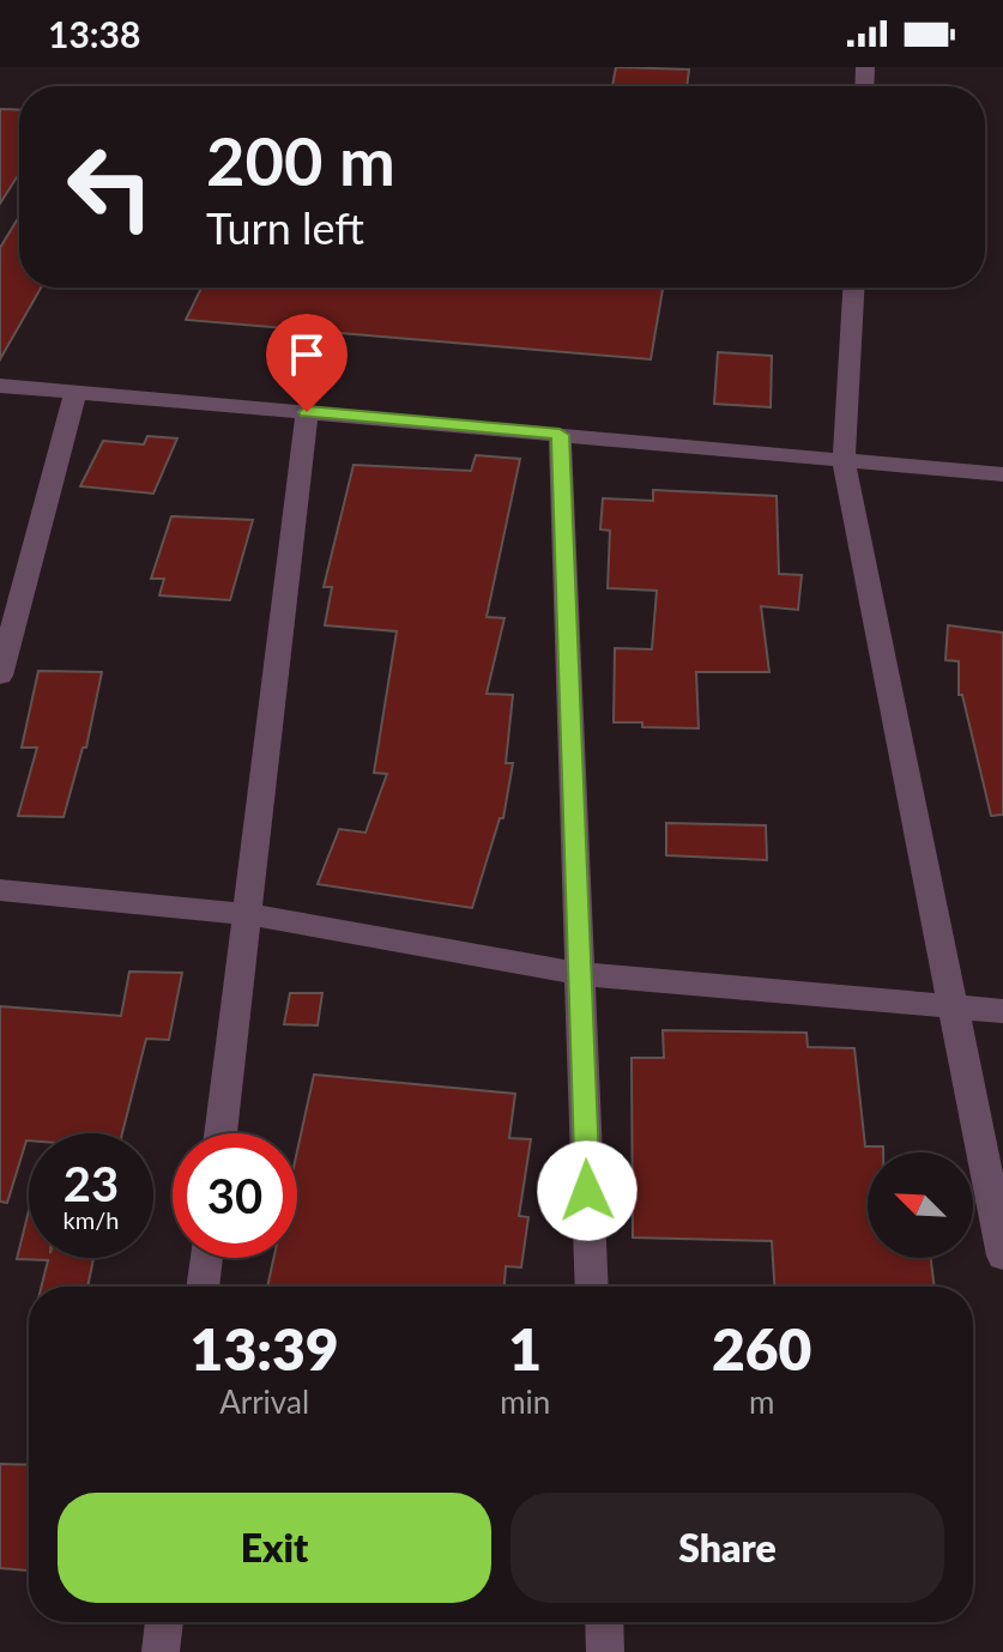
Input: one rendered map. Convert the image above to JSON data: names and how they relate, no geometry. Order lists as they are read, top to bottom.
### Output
{
  "north": "top left",
  "page": {
    "status": "13:38",
    "turn": ["200 m", "Turn left"],
    "speed": "23 km/h",
    "limit": "30",
    "eta": [
      "13:39",
      "Arrival",
      "1",
      "min",
      "260",
      "m"
    ],
    "buttons": ["Exit", "Share"]
  }
}
